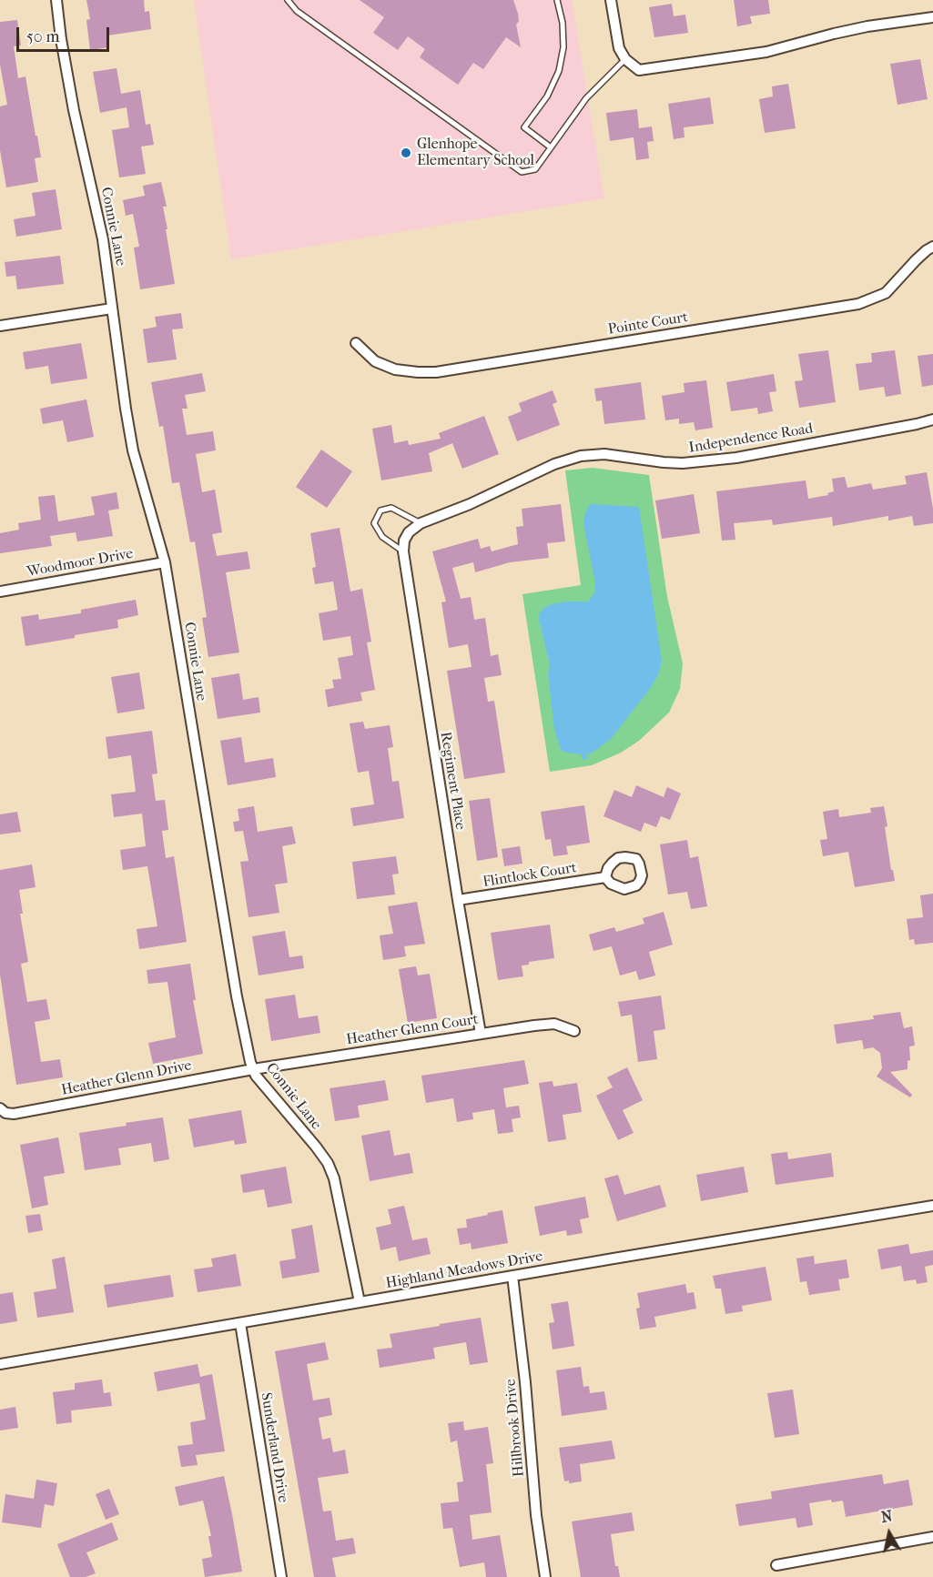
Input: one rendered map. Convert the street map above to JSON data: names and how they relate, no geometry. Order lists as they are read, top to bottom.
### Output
{
  "streets": {
    "street": [
      "Connie Lane",
      "Pointe Court",
      "Independence Road",
      "Woodmoor Drive",
      "Regiment Place",
      "Flintlock Court",
      "Heather Glenn Court",
      "Heather Glenn Drive",
      "Highland Meadows Drive",
      "Hillbrook Drive",
      "Sunderland Drive"
    ]
  },
  "crossings": [
    ["Connie Lane", "Woodmoor Drive"],
    ["Connie Lane", "Heather Glenn Court"],
    ["Connie Lane", "Heather Glenn Drive"],
    ["Connie Lane", "Highland Meadows Drive"],
    ["Independence Road", "Regiment Place"],
    ["Regiment Place", "Flintlock Court"],
    ["Regiment Place", "Heather Glenn Court"],
    ["Heather Glenn Court", "Heather Glenn Drive"],
    ["Highland Meadows Drive", "Hillbrook Drive"],
    ["Highland Meadows Drive", "Sunderland Drive"]
  ],
  "places": ["Glenhope Elementary School"],
  "scale_bar": "50 m",
  "north": "top"
}
